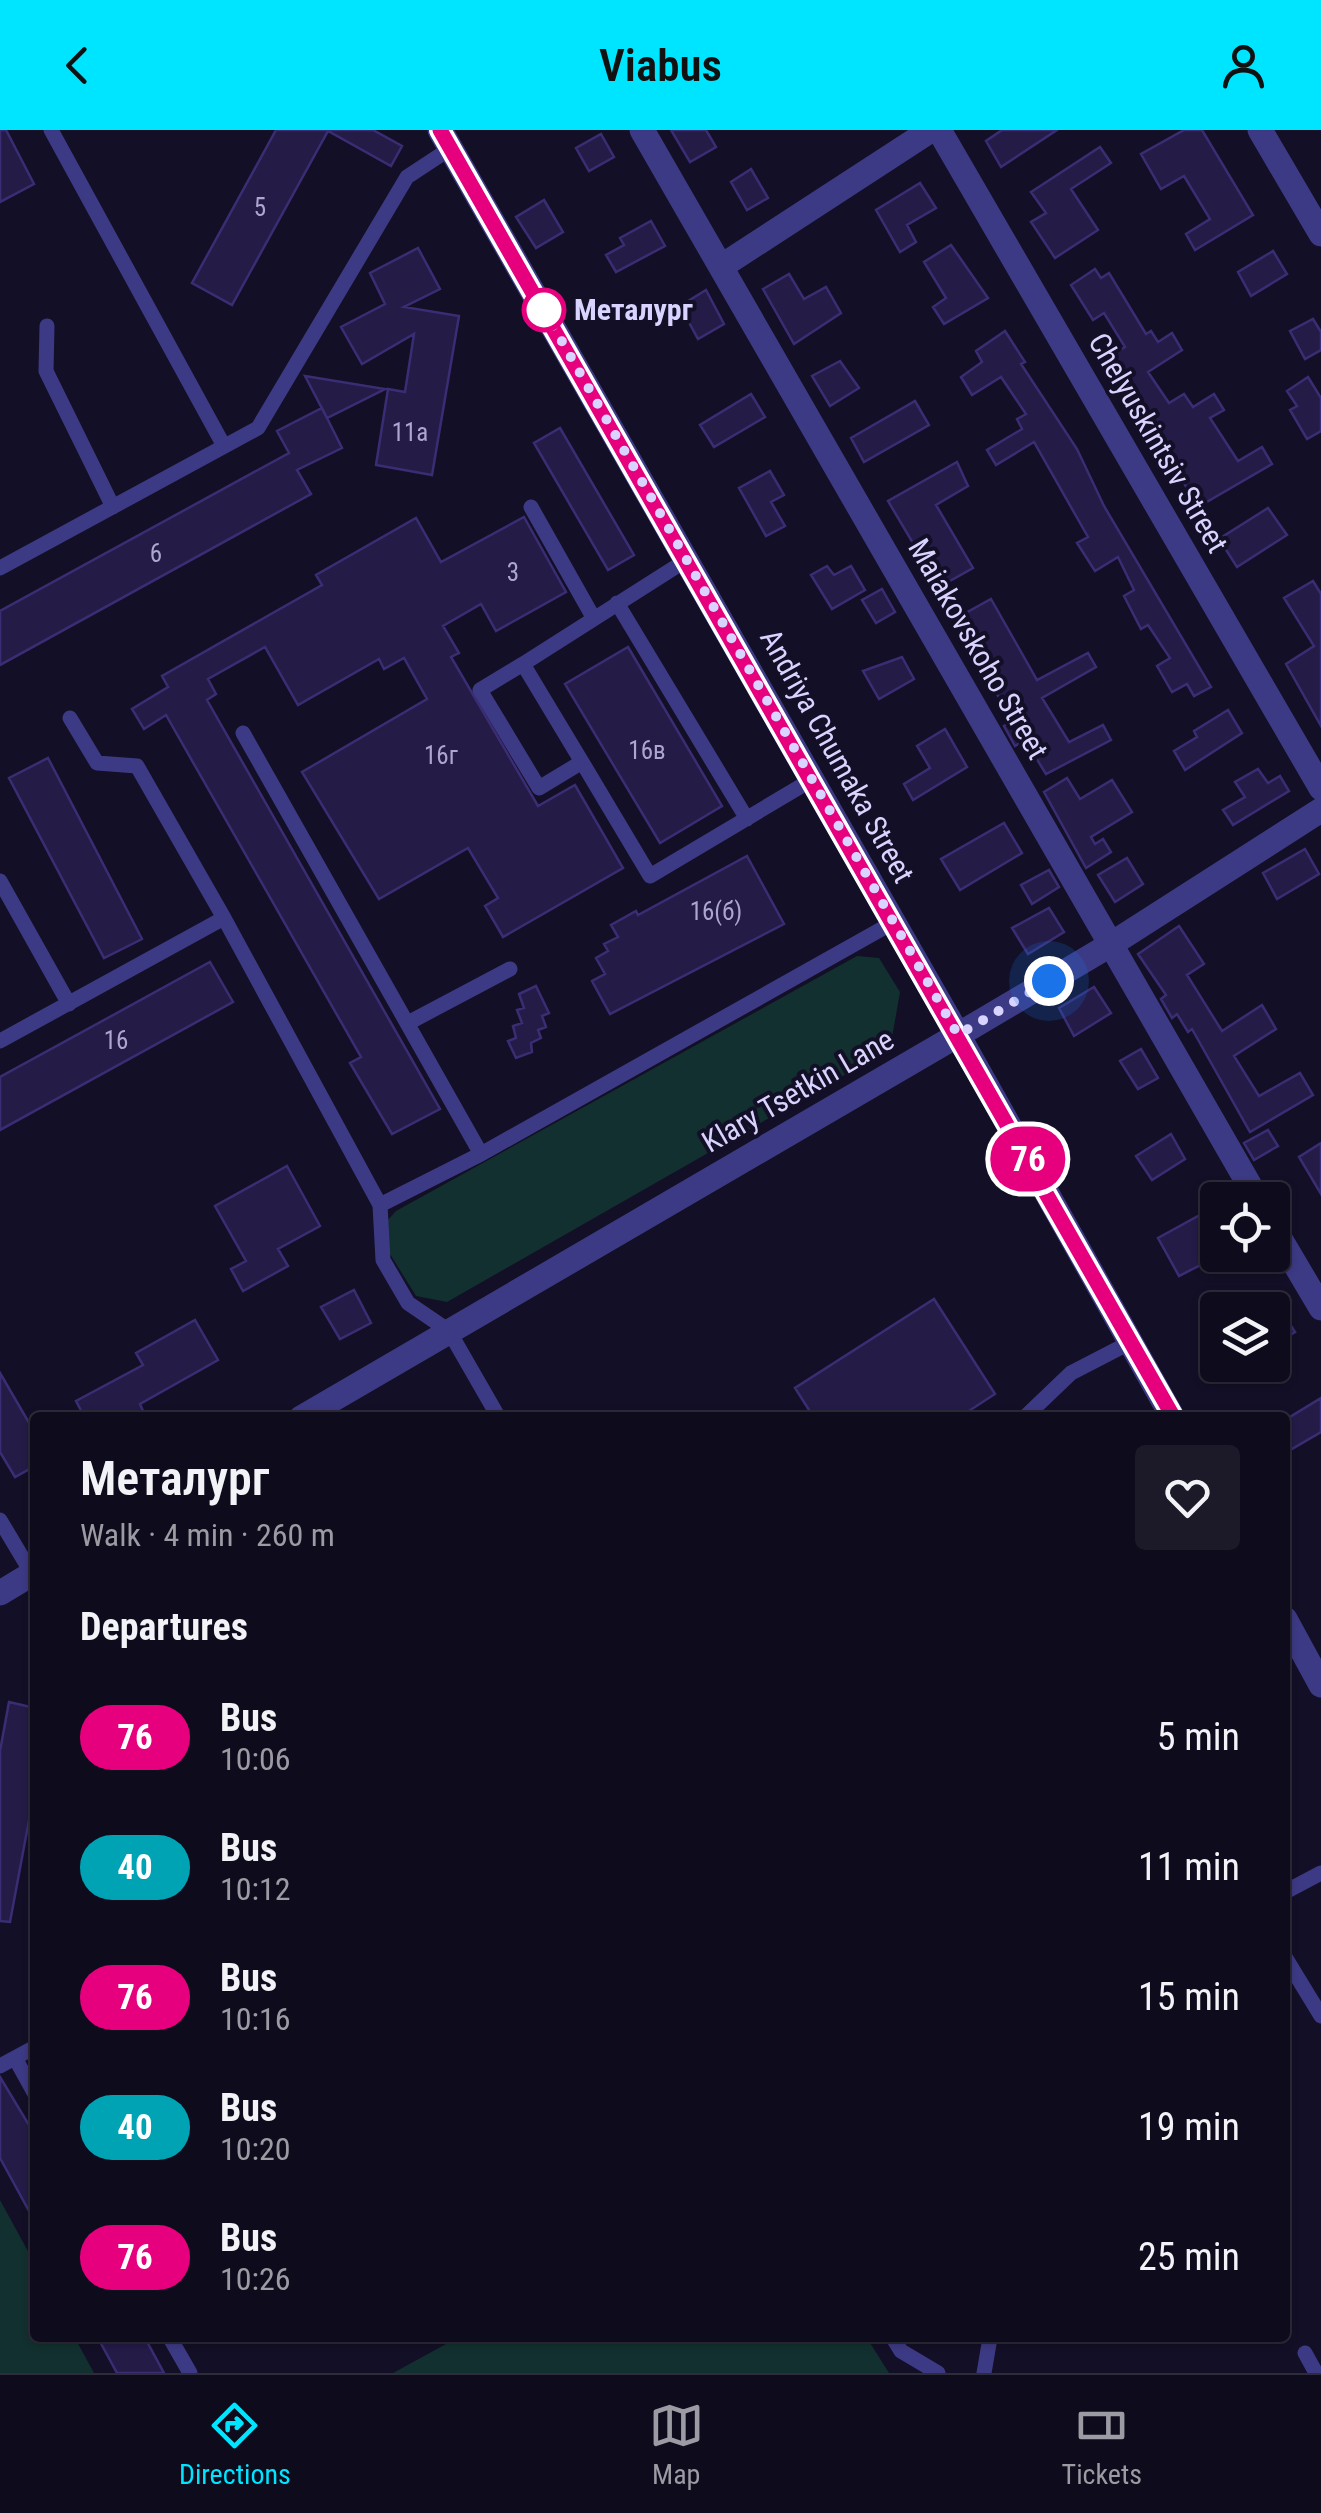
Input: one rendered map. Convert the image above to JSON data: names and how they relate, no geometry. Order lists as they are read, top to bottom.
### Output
{
  "streets": {
    "street": [
      "Chelyuskintsiv Street",
      "Maiakovskoho Street",
      "Andriya Chumaka Street",
      "Klary Tsetkin Lane"
    ]
  },
  "crossings": [
    ["Maiakovskoho Street", "Klary Tsetkin Lane"],
    ["Andriya Chumaka Street", "Klary Tsetkin Lane"]
  ],
  "places": ["Металург"],
  "lines": ["bus line 76"],
  "house_numbers": [
    "5",
    "11а",
    "6",
    "3",
    "16в",
    "16г",
    "16(б)",
    "16"
  ],
  "page": {
    "header": "Viabus",
    "on_map": "76",
    "heading": [
      ["Металург", "Walk · 4 min · 260 m"],
      "Departures"
    ],
    "list": [
      {
        "mark": "76",
        "name": "Bus",
        "note": "10:06",
        "value": "5 min"
      },
      {
        "mark": "40",
        "name": "Bus",
        "note": "10:12",
        "value": "11 min"
      },
      {
        "mark": "76",
        "name": "Bus",
        "note": "10:16",
        "value": "15 min"
      },
      {
        "mark": "40",
        "name": "Bus",
        "note": "10:20",
        "value": "19 min"
      },
      {
        "mark": "76",
        "name": "Bus",
        "note": "10:26",
        "value": "25 min"
      }
    ],
    "tabs": ["Directions", "Map", "Tickets"]
  }
}
